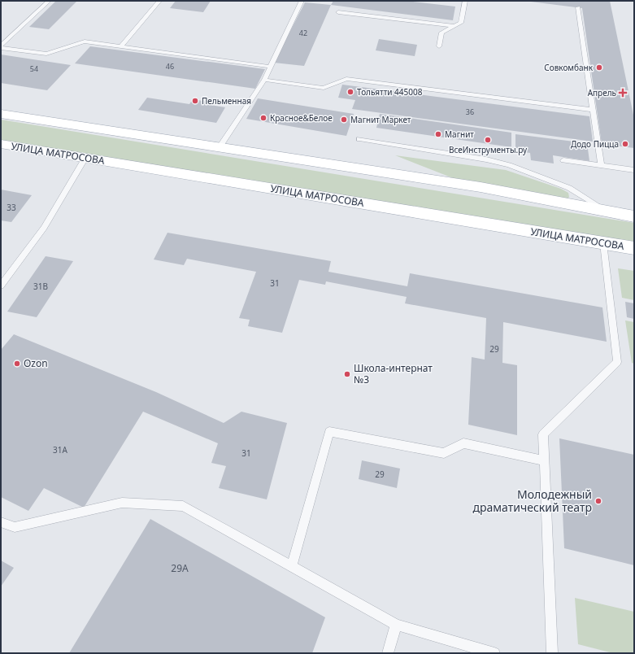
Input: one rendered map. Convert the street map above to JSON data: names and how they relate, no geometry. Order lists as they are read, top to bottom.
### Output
{
  "streets": {
    "main road": ["УЛИЦА МАТРОСОВА"]
  },
  "places": {
    "other": [
      "Совкомбанк",
      "Тольятти 445008",
      "Пельменная",
      "Красное&Белое",
      "Магнит Маркет",
      "Магнит",
      "ВсеИнструменты.ру",
      "Додо Пицца",
      "Ozon",
      "Школа-интернат №3",
      "Молодежный драматический театр"
    ],
    "health": ["Апрель"]
  },
  "house_numbers": [
    "42",
    "46",
    "54",
    "36",
    "33",
    "31",
    "31В",
    "29",
    "31А",
    "31",
    "29",
    "29А"
  ]
}
